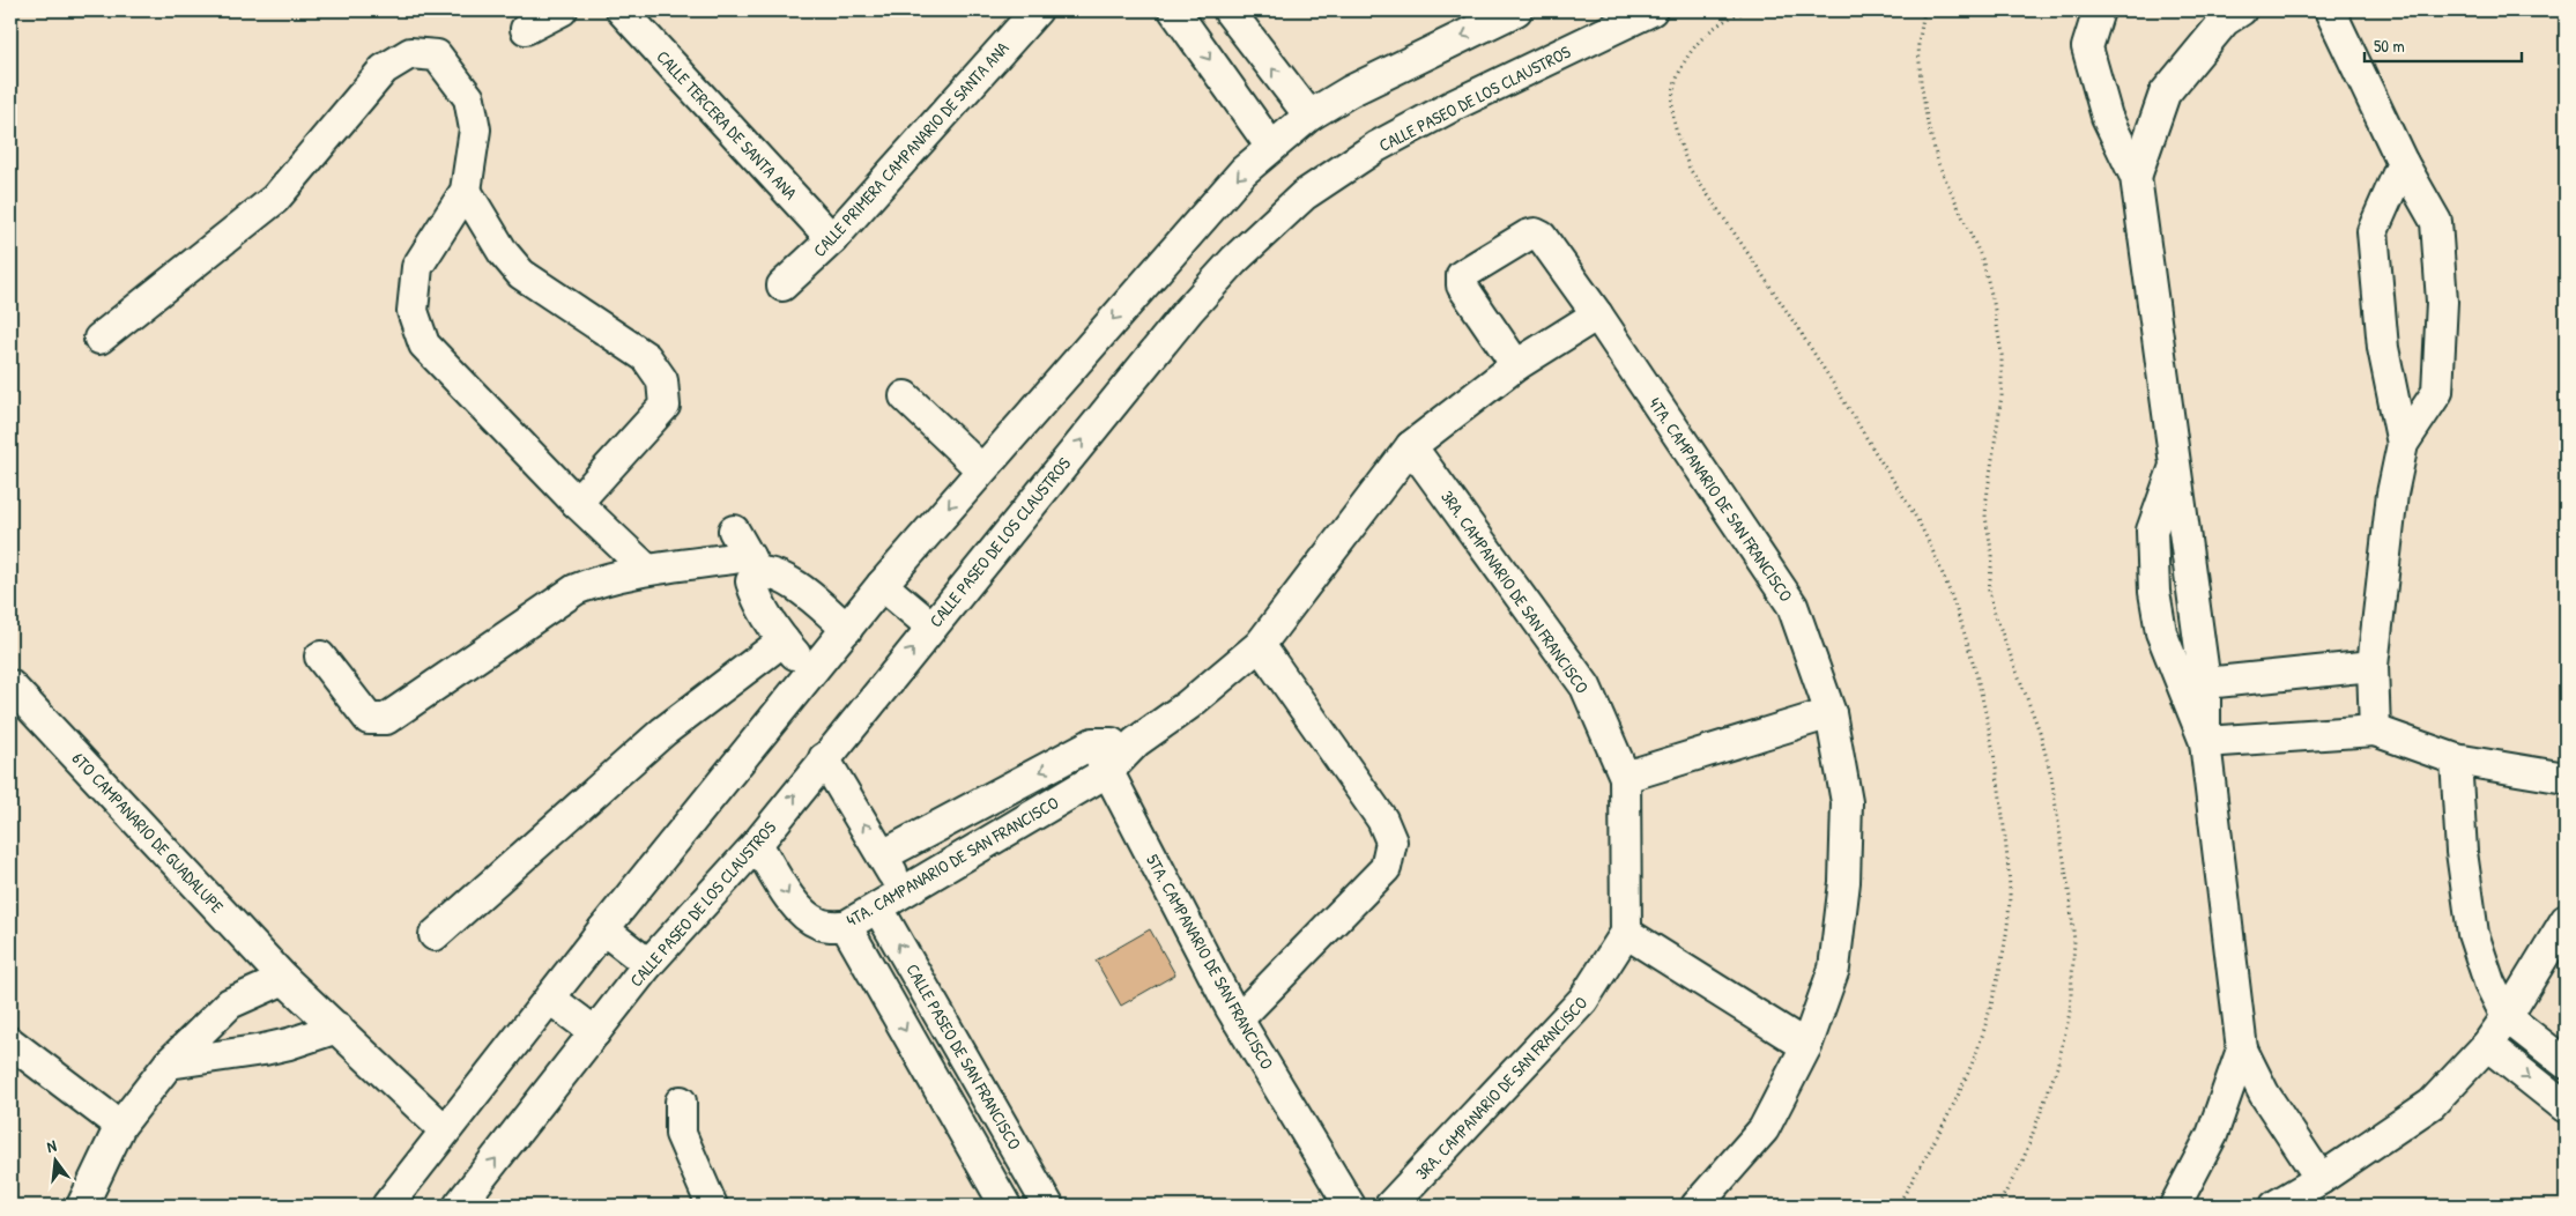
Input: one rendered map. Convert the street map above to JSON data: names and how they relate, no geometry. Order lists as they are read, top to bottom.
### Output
{
  "streets": {
    "street": [
      "CALLE PASEO DE LOS CLAUSTROS",
      "CALLE TERCERA DE SANTA ANA",
      "CALLE PRIMERA CAMPANARIO DE SANTA ANA",
      "4TA. CAMPANARIO DE SAN FRANCISCO",
      "3RA. CAMPANARIO DE SAN FRANCISCO",
      "6TO CAMPANARIO DE GUADALUPE",
      "5TA. CAMPANARIO DE SAN FRANCISCO",
      "CALLE PASEO DE SAN FRANCISCO"
    ]
  },
  "crossings": [
    ["CALLE PASEO DE LOS CLAUSTROS", "4TA. CAMPANARIO DE SAN FRANCISCO"],
    ["CALLE PASEO DE LOS CLAUSTROS", "CALLE PASEO DE SAN FRANCISCO"],
    ["CALLE TERCERA DE SANTA ANA", "CALLE PRIMERA CAMPANARIO DE SANTA ANA"],
    ["4TA. CAMPANARIO DE SAN FRANCISCO", "3RA. CAMPANARIO DE SAN FRANCISCO"],
    ["4TA. CAMPANARIO DE SAN FRANCISCO", "5TA. CAMPANARIO DE SAN FRANCISCO"],
    ["4TA. CAMPANARIO DE SAN FRANCISCO", "CALLE PASEO DE SAN FRANCISCO"]
  ],
  "scale_bar": "50 m",
  "north": "top"
}
